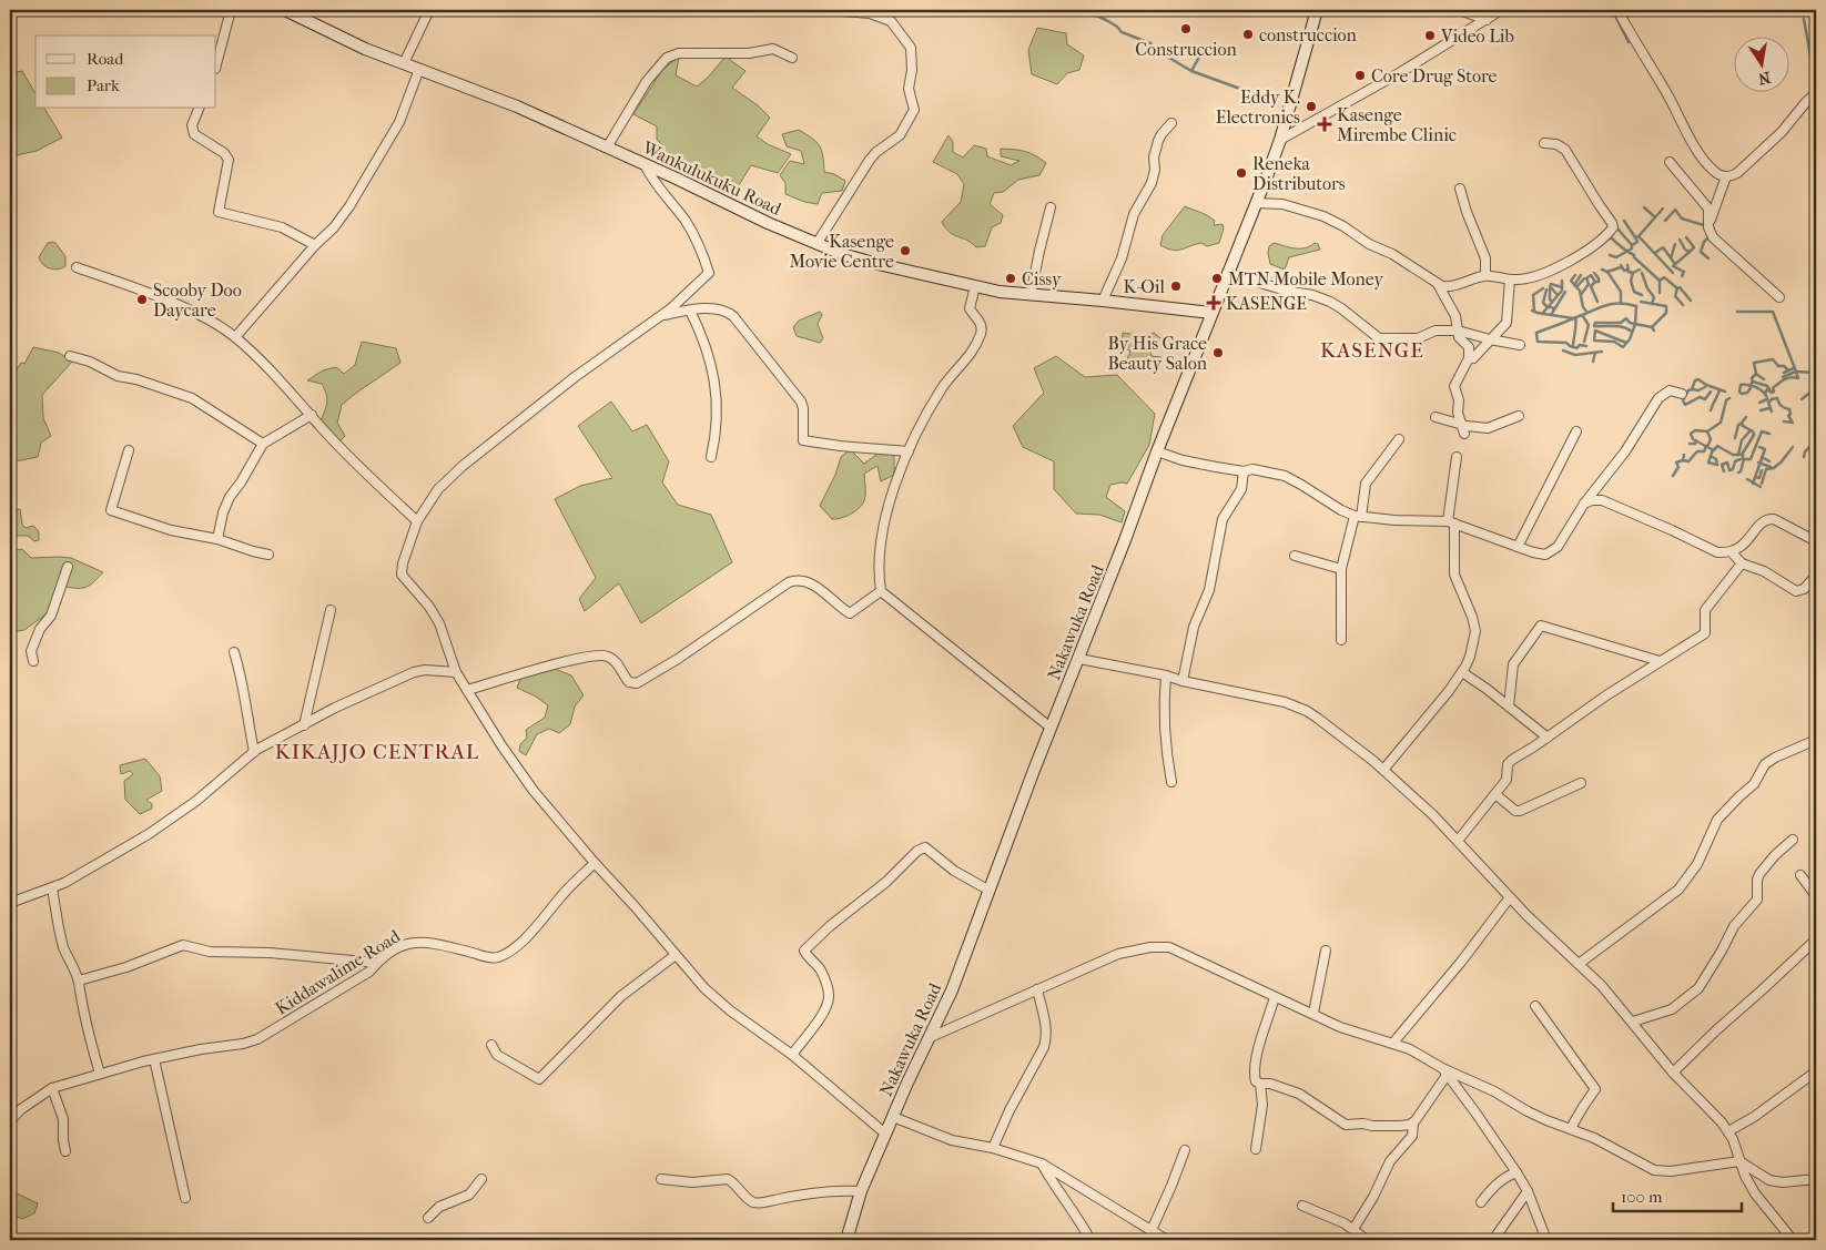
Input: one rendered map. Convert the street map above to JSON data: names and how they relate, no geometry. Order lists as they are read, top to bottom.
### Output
{
  "streets": {
    "main road": ["Wankulukuku Road", "Nakawuka Road"],
    "street": ["Kiddawalime Road"]
  },
  "crossings": [
    ["Wankulukuku Road", "Nakawuka Road"]
  ],
  "districts": ["KASENGE", "KIKAJJO CENTRAL"],
  "places": {
    "other": [
      "Construccion",
      "construccion",
      "Video Lib",
      "Core Drug Store",
      "Eddy K. Electronics",
      "Reneka Distributors",
      "Kasenge Movie Centre",
      "Cissy",
      "MTN Mobile Money",
      "K-Oil",
      "Scooby Doo Daycare",
      "By His Grace Beauty Salon"
    ],
    "health": ["Kasenge Mirembe Clinic", "KASENGE"]
  },
  "legend": ["Road", "Park"],
  "scale_bar": "100 m",
  "north": "bottom"
}
